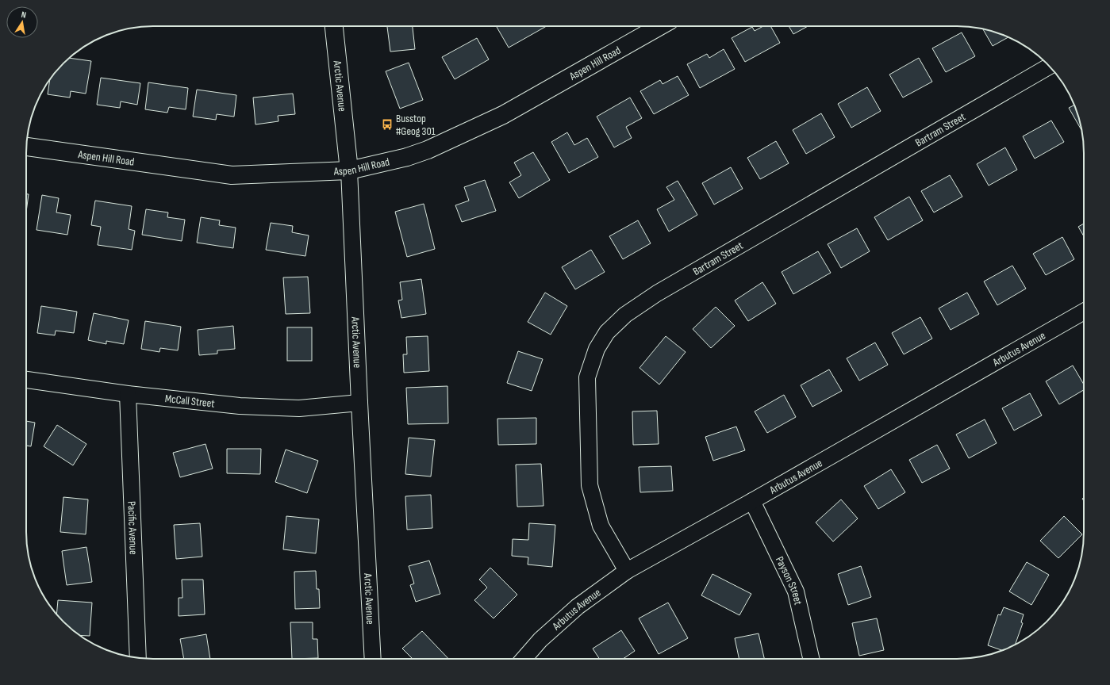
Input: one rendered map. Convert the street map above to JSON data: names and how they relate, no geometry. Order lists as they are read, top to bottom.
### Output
{
  "streets": {
    "street": [
      "Aspen Hill Road",
      "Arctic Avenue",
      "Bartram Street",
      "Arbutus Avenue",
      "McCall Street",
      "Pacific Avenue",
      "Payson Street"
    ]
  },
  "crossings": [
    ["Aspen Hill Road", "Arctic Avenue"],
    ["Arctic Avenue", "McCall Street"],
    ["Bartram Street", "Arbutus Avenue"],
    ["Arbutus Avenue", "Payson Street"],
    ["McCall Street", "Pacific Avenue"]
  ],
  "places": {
    "bus stop": ["Busstop #Geog 301"]
  },
  "north": "top"
}
